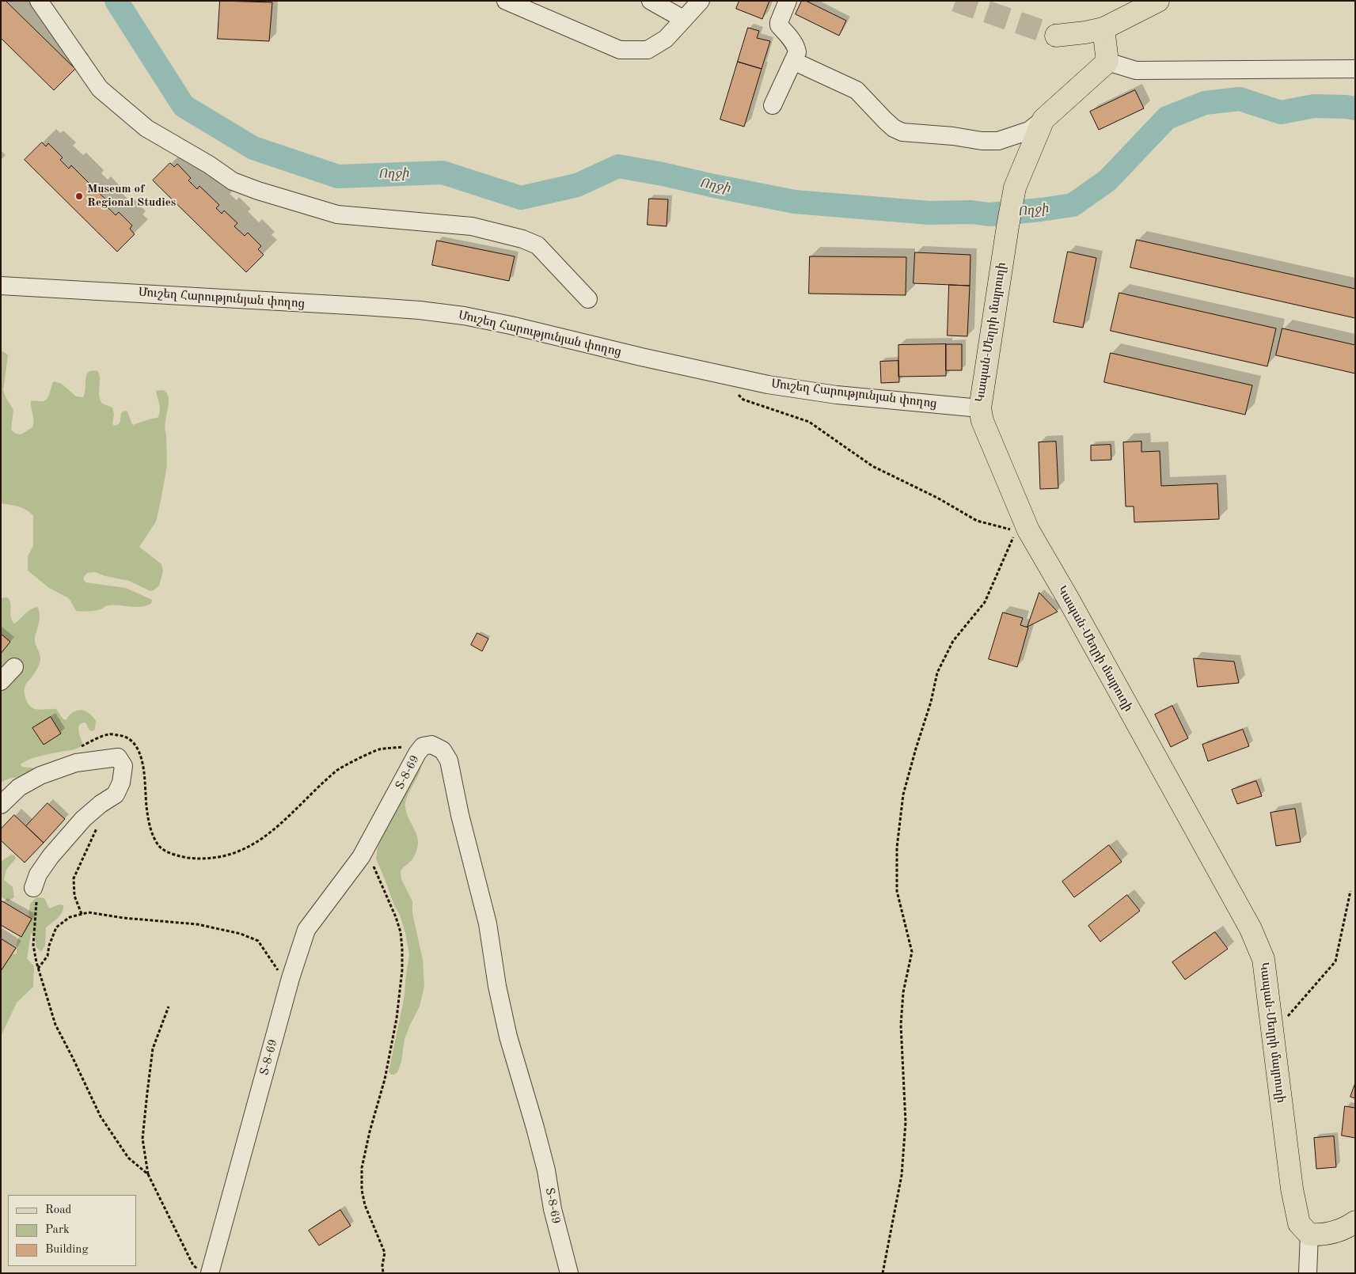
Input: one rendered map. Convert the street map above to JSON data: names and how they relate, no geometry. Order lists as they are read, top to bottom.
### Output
{
  "streets": {
    "main road": ["Կապան-Մեղրի մայրուղի"],
    "street": ["Մուշեղ Հարությունյան փողոց", "Տ-8-69"]
  },
  "crossings": [
    ["Մուշեղ Հարությունյան փողոց", "Կապան-Մեղրի մայրուղի"]
  ],
  "water": ["Ողջի"],
  "places": ["Museum of Regional Studies"],
  "legend": ["Road", "Park", "Building"]
}
